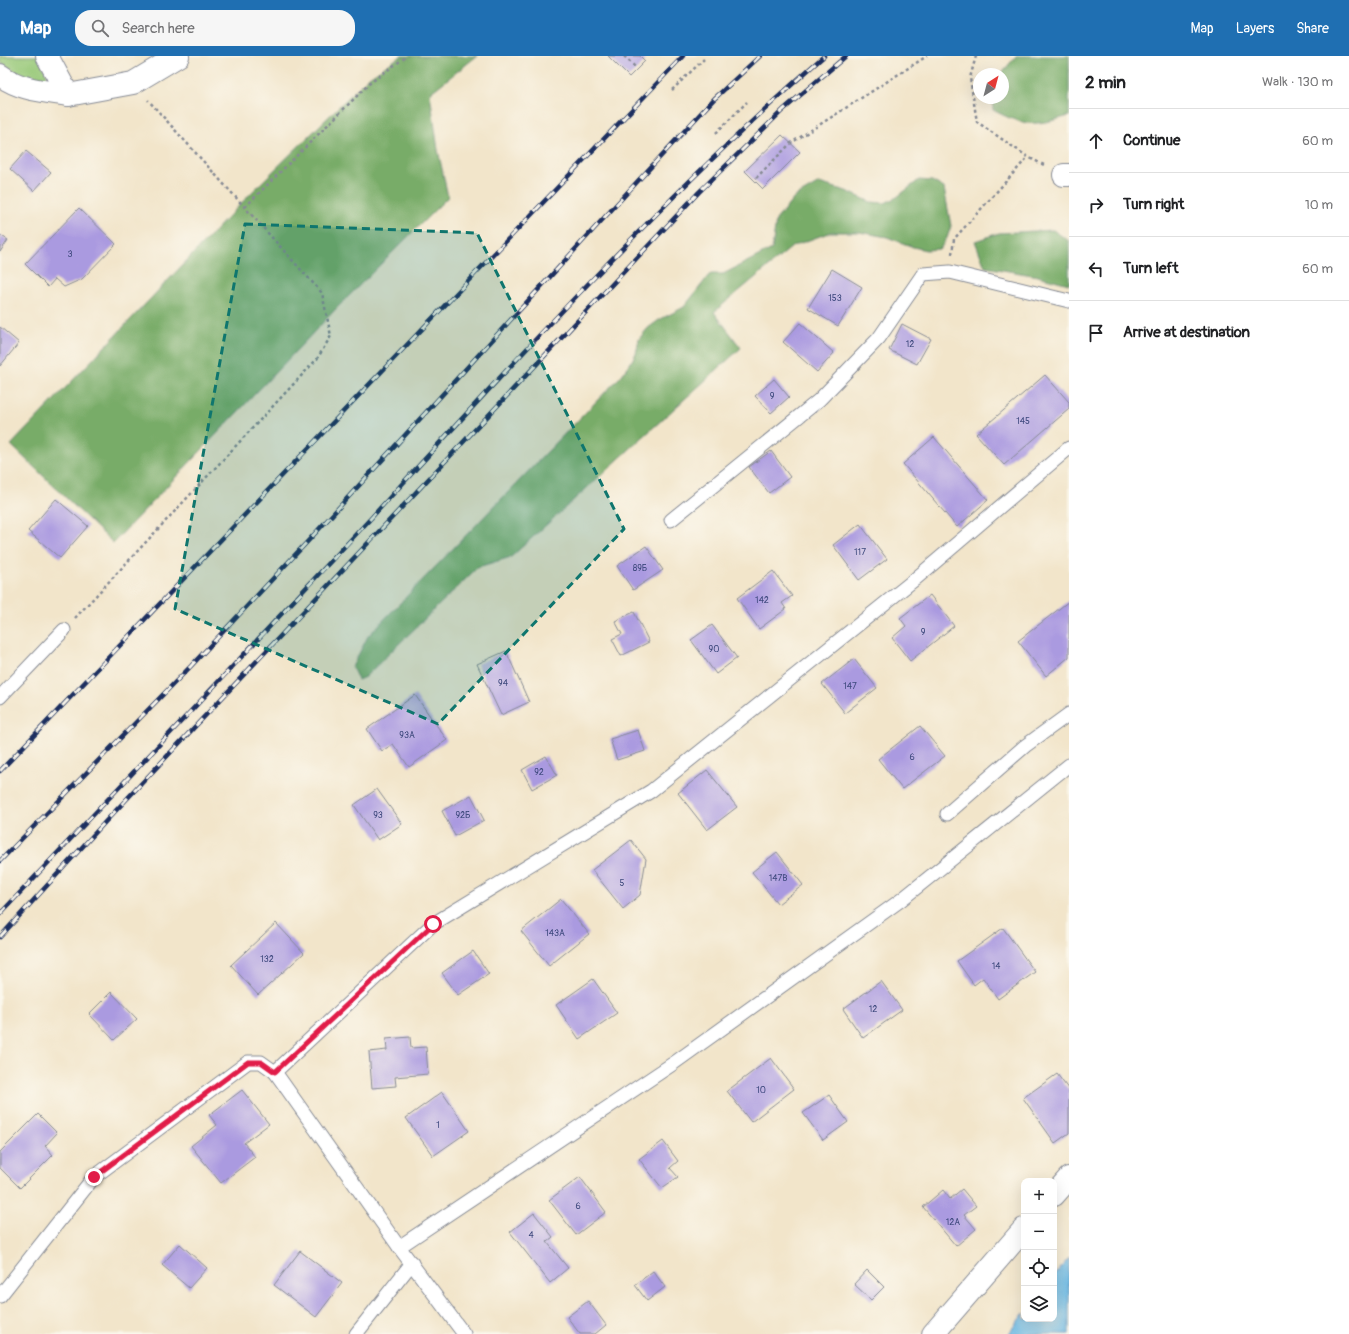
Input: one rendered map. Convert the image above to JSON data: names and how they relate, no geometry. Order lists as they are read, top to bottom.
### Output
{
  "house_numbers": [
    "3",
    "153",
    "12",
    "9",
    "145",
    "117",
    "89Б",
    "142",
    "9",
    "90",
    "94",
    "147",
    "93А",
    "6",
    "92",
    "93",
    "92Б",
    "147В",
    "5",
    "143А",
    "132",
    "14",
    "12",
    "10",
    "1",
    "6",
    "12А",
    "4"
  ],
  "north": "top right",
  "page": {
    "header": "Map",
    "search": "Search here",
    "nav": ["Map", "Layers", "Share"],
    "heading": ["2 min", "Walk · 130 m"],
    "list": [
      ["Continue", "60 m"],
      ["Turn right", "10 m"],
      ["Turn left", "60 m"],
      "Arrive at destination"
    ],
    "map_buttons": ["+", "−"]
  }
}
